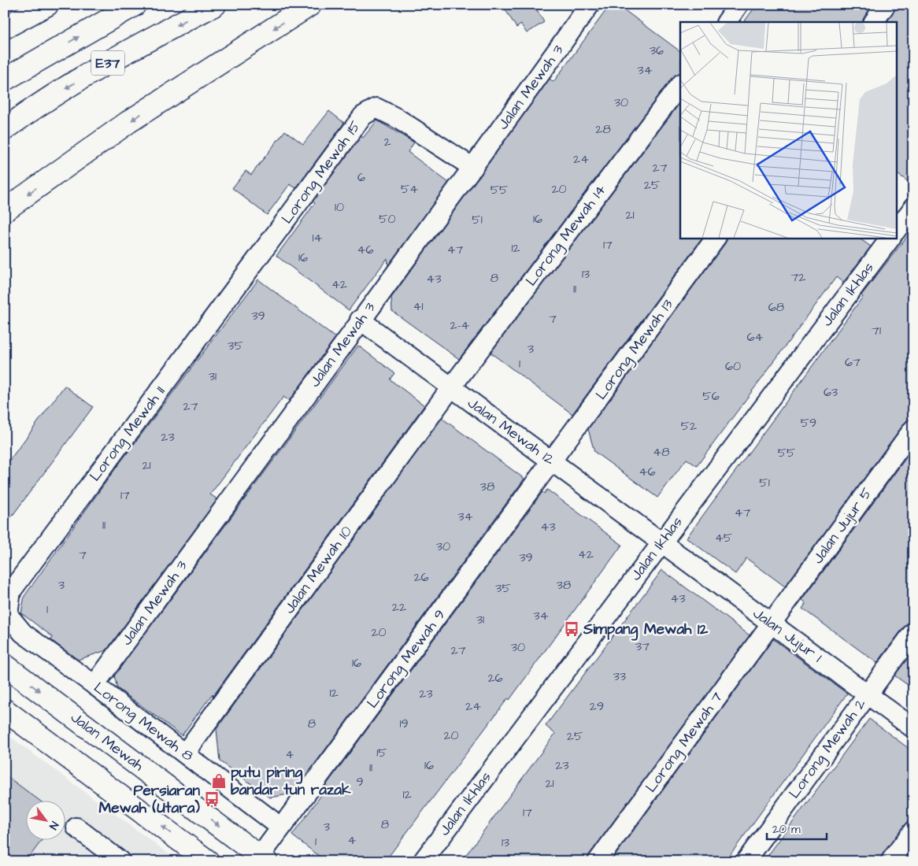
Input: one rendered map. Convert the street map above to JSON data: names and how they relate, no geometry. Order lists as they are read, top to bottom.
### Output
{
  "streets": {
    "main road": ["E37", "Jalan Mewah"],
    "street": [
      "Jalan Mewah 3",
      "Lorong Mewah 15",
      "Lorong Mewah 14",
      "Jalan Ikhlas",
      "Lorong Mewah 13",
      "Jalan Mewah 12",
      "Lorong Mewah 11",
      "Jalan Jujur 5",
      "Jalan Mewah 10",
      "Jalan Jujur 1",
      "Lorong Mewah 9",
      "Lorong Mewah 8",
      "Lorong Mewah 7",
      "Lorong Mewah 2"
    ]
  },
  "crossings": [
    ["Jalan Mewah 3", "Lorong Mewah 15"],
    ["Jalan Mewah 3", "Jalan Mewah 12"],
    ["Jalan Mewah 3", "Lorong Mewah 8"],
    ["Lorong Mewah 15", "Lorong Mewah 11"],
    ["Lorong Mewah 14", "Jalan Mewah 12"],
    ["Lorong Mewah 14", "Jalan Mewah 10"],
    ["Jalan Ikhlas", "Jalan Mewah 12"],
    ["Jalan Ikhlas", "Jalan Jujur 1"],
    ["Lorong Mewah 13", "Jalan Mewah 12"],
    ["Lorong Mewah 13", "Lorong Mewah 9"],
    ["Jalan Mewah 12", "Jalan Mewah 10"],
    ["Jalan Mewah 12", "Jalan Jujur 1"],
    ["Jalan Mewah 12", "Lorong Mewah 9"],
    ["Lorong Mewah 11", "Lorong Mewah 8"],
    ["Jalan Jujur 5", "Jalan Jujur 1"],
    ["Jalan Jujur 5", "Lorong Mewah 7"],
    ["Jalan Mewah 10", "Lorong Mewah 8"],
    ["Jalan Jujur 1", "Lorong Mewah 7"],
    ["Jalan Jujur 1", "Lorong Mewah 2"],
    ["Lorong Mewah 9", "Lorong Mewah 8"],
    ["Lorong Mewah 9", "Jalan Mewah"]
  ],
  "places": {
    "bus stop": ["Simpang Mewah 12", "Persiaran Mewah (Utara)"],
    "shop": ["putu piring bandar tun razak"]
  },
  "house_numbers": [
    "36",
    "34",
    "30",
    "28",
    "2",
    "24",
    "27",
    "6",
    "25",
    "54",
    "20",
    "55",
    "10",
    "21",
    "50",
    "16",
    "51",
    "14",
    "17",
    "12",
    "46",
    "47",
    "16",
    "13",
    "72",
    "8",
    "43",
    "42",
    "11",
    "41",
    "68",
    "39",
    "7",
    "2-4",
    "71",
    "64",
    "35",
    "3",
    "67",
    "1",
    "60",
    "31",
    "63",
    "56",
    "27",
    "59",
    "52",
    "23",
    "48",
    "55",
    "21",
    "46",
    "51",
    "38",
    "17",
    "47",
    "34",
    "11",
    "43",
    "45",
    "30",
    "42",
    "7",
    "39",
    "26",
    "3",
    "38",
    "35",
    "43",
    "22",
    "1",
    "34",
    "31",
    "20",
    "37",
    "30",
    "27",
    "16",
    "33",
    "26",
    "12",
    "23",
    "24",
    "29",
    "8",
    "19",
    "20",
    "25",
    "15",
    "4",
    "16",
    "23",
    "11",
    "9",
    "21",
    "12",
    "17",
    "8",
    "3",
    "4",
    "1",
    "13"
  ],
  "scale_bar": "20 m",
  "north": "bottom right"
}
